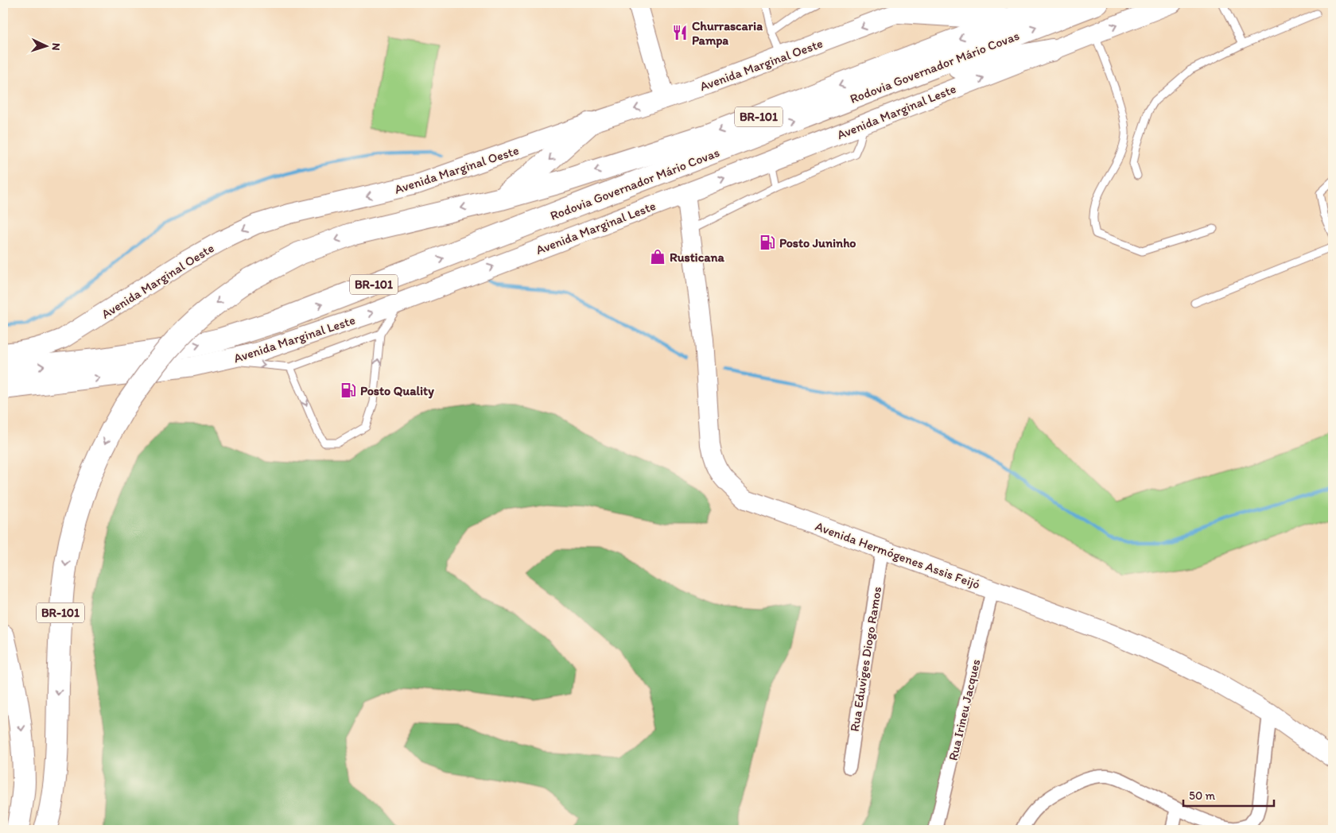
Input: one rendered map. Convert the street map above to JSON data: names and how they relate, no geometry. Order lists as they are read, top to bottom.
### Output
{
  "streets": {
    "highway": ["Rodovia Governador Mário Covas", "BR-101"],
    "main road": ["Avenida Marginal Oeste", "Avenida Marginal Leste", "Avenida Hermógenes Assis Feijó"],
    "street": ["Rua Eduviges Diogo Ramos", "Rua Irineu Jacques"]
  },
  "crossings": [
    ["Avenida Marginal Leste", "Avenida Hermógenes Assis Feijó"],
    ["Avenida Hermógenes Assis Feijó", "Rua Eduviges Diogo Ramos"],
    ["Avenida Hermógenes Assis Feijó", "Rua Irineu Jacques"]
  ],
  "one_way": ["Avenida Marginal Oeste", "Avenida Marginal Leste"],
  "places": {
    "restaurant": ["Churrascaria Pampa"],
    "fuel station": ["Posto Juninho", "Posto Quality"],
    "shop": ["Rusticana"]
  },
  "scale_bar": "50 m",
  "north": "right"
}
